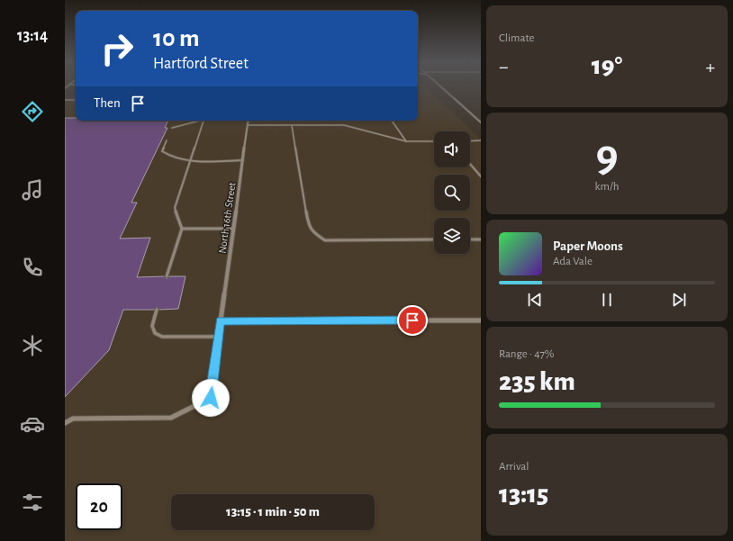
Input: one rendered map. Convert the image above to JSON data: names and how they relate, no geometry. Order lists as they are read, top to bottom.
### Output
{
  "streets": {
    "street": ["North 16th Street"]
  },
  "page": {
    "tabs": "13:14",
    "tile": [
      "Climate",
      ["9", "km/h"],
      ["Range · 47%", "235 km"],
      ["Arrival", "13:15"]
    ],
    "turn": ["10 m", "Hartford Street"],
    "heat": ["−", "19°", "+"],
    "then": "Then",
    "song": ["Paper Moons", "Ada Vale"],
    "limit": "20",
    "trip": "13:15 · 1 min · 50 m"
  }
}
